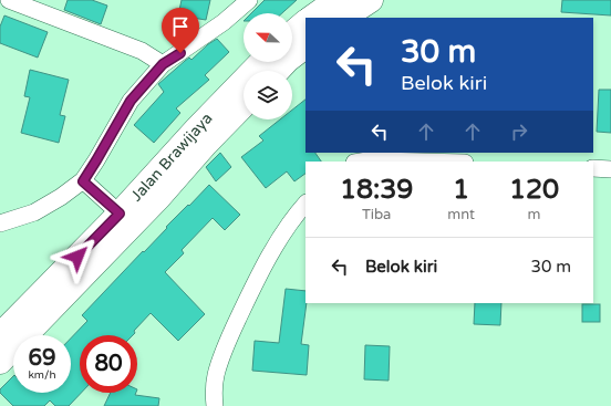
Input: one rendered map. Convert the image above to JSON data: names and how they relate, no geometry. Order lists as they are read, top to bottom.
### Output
{
  "streets": {
    "highway": ["Jalan Brawijaya"]
  },
  "north": "left",
  "page": {
    "turn": ["30 m", "Belok kiri"],
    "eta": [
      "18:39",
      "Tiba",
      "1",
      "mnt",
      "120",
      "m"
    ],
    "list": [
      {
        "name": "Belok kiri",
        "value": "30 m"
      }
    ],
    "speed": "69 km/h",
    "limit": "80"
  }
}
